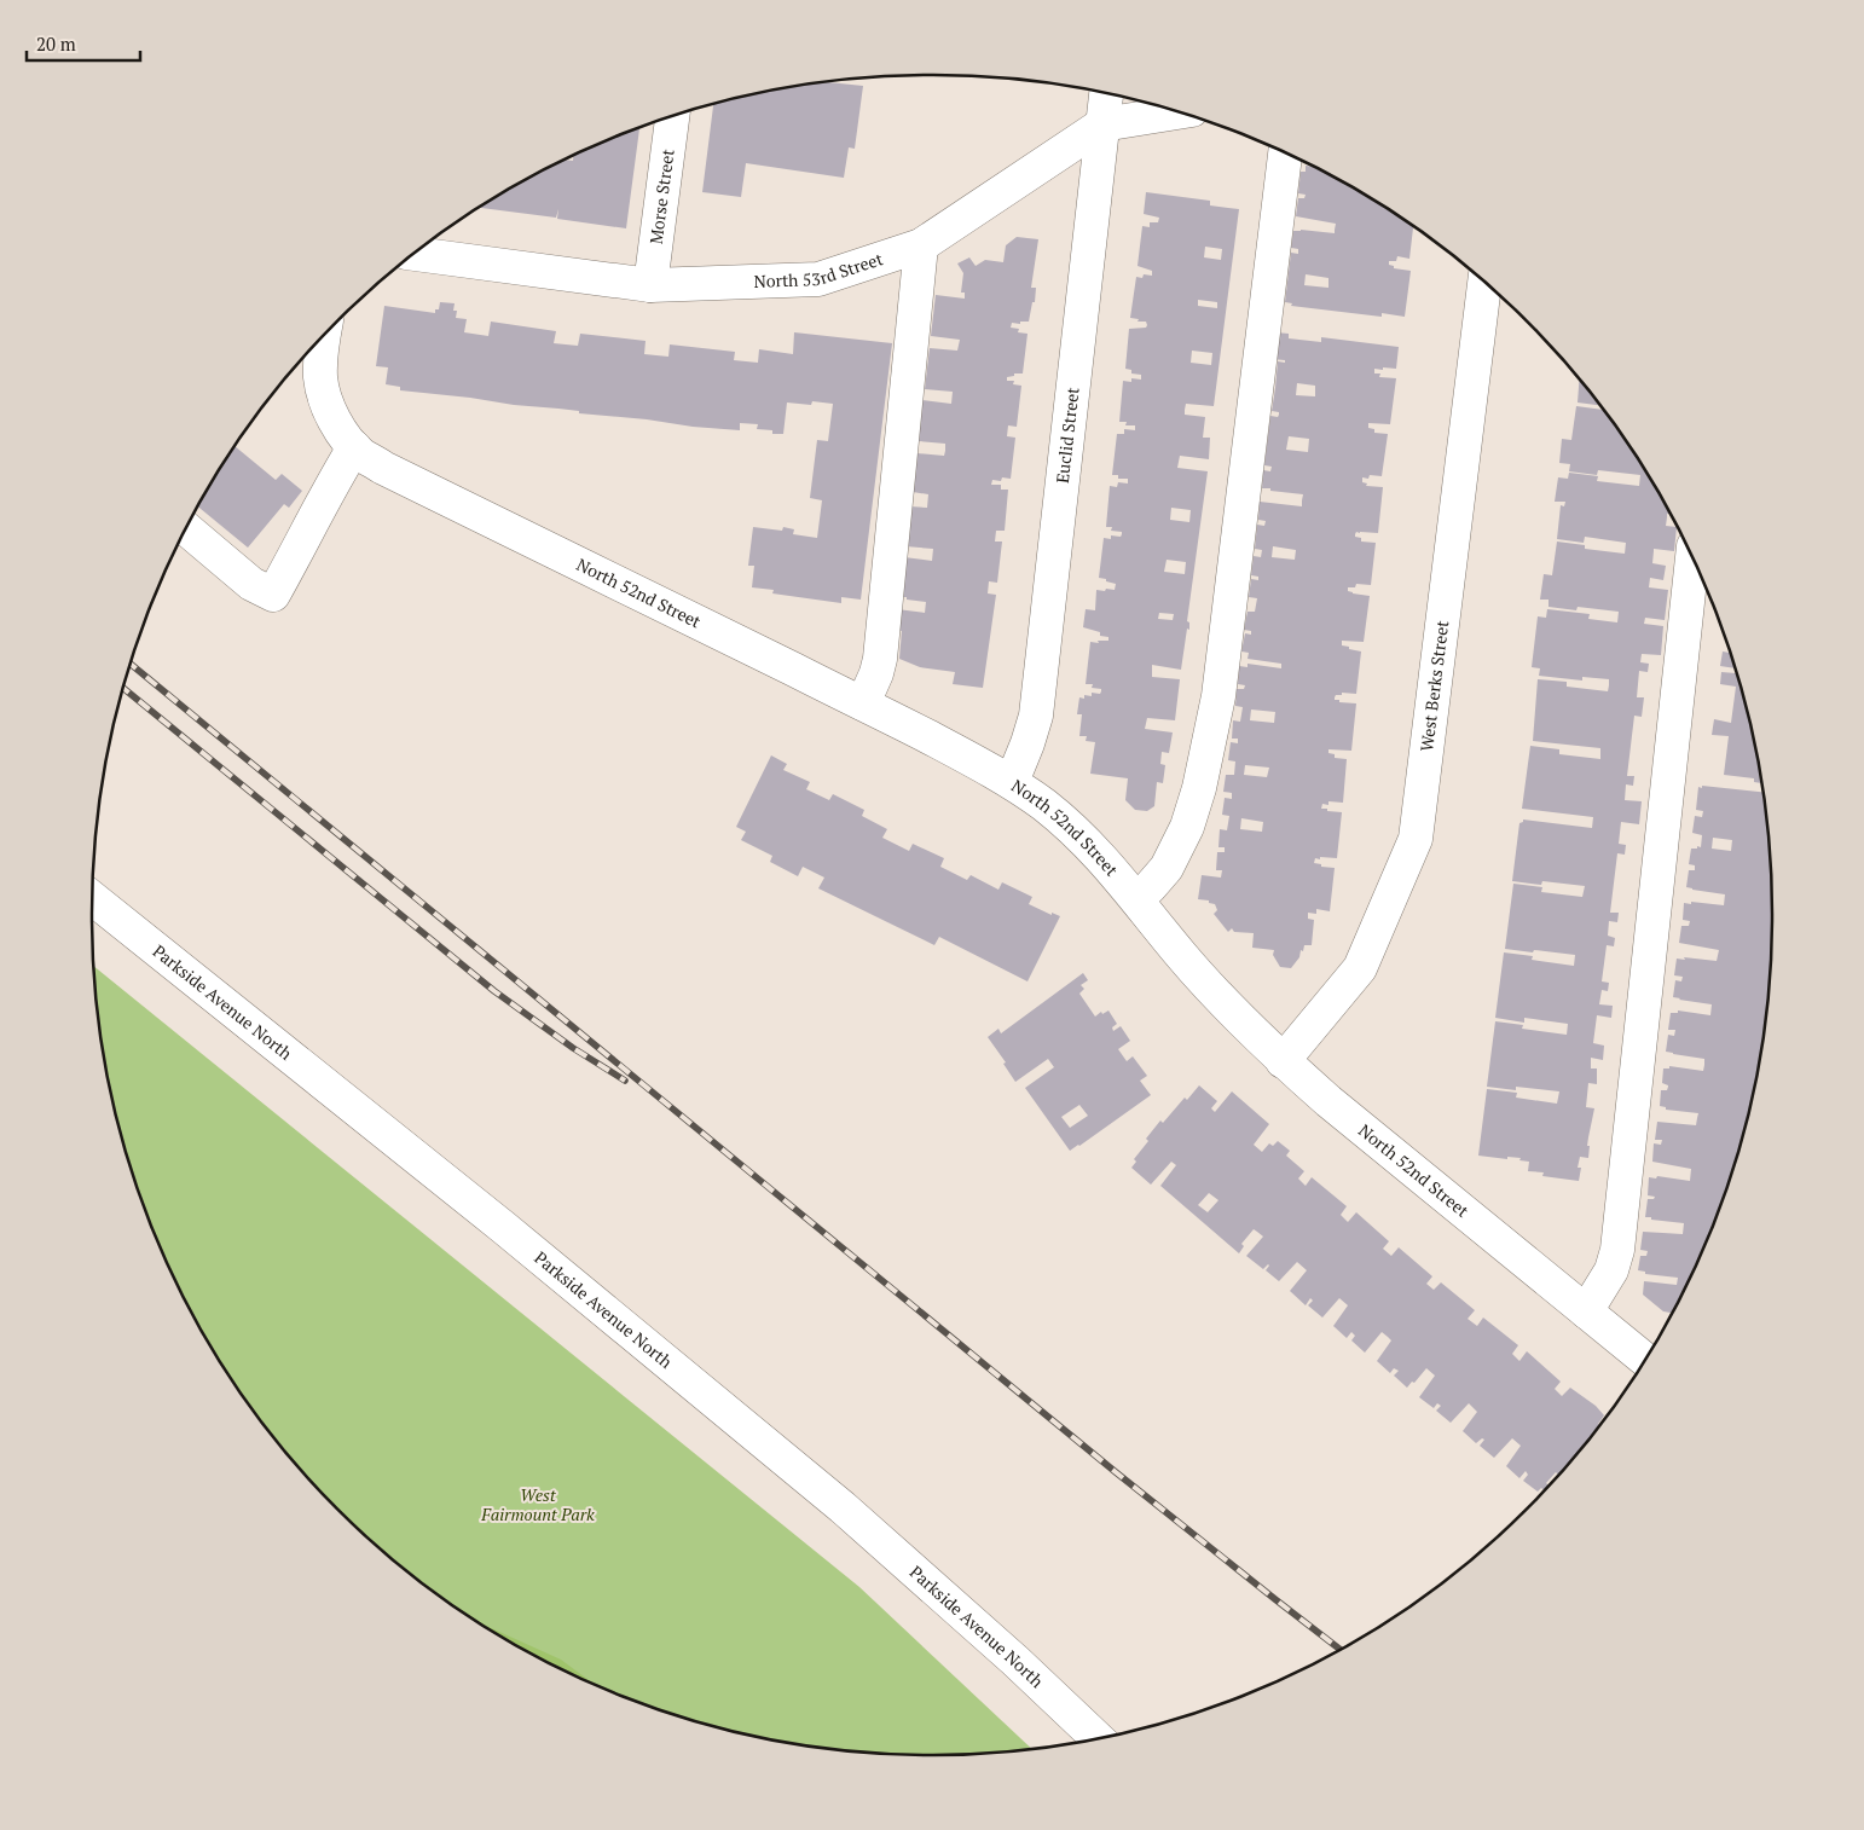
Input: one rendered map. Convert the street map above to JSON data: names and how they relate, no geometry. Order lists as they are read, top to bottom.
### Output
{
  "streets": {
    "street": [
      "Morse Street",
      "North 53rd Street",
      "Euclid Street",
      "North 52nd Street",
      "West Berks Street",
      "Parkside Avenue North"
    ]
  },
  "crossings": [
    ["Morse Street", "North 53rd Street"],
    ["North 53rd Street", "Euclid Street"],
    ["Euclid Street", "North 52nd Street"],
    ["North 52nd Street", "West Berks Street"]
  ],
  "parks": ["West Fairmount Park"],
  "scale_bar": "20 m"
}
